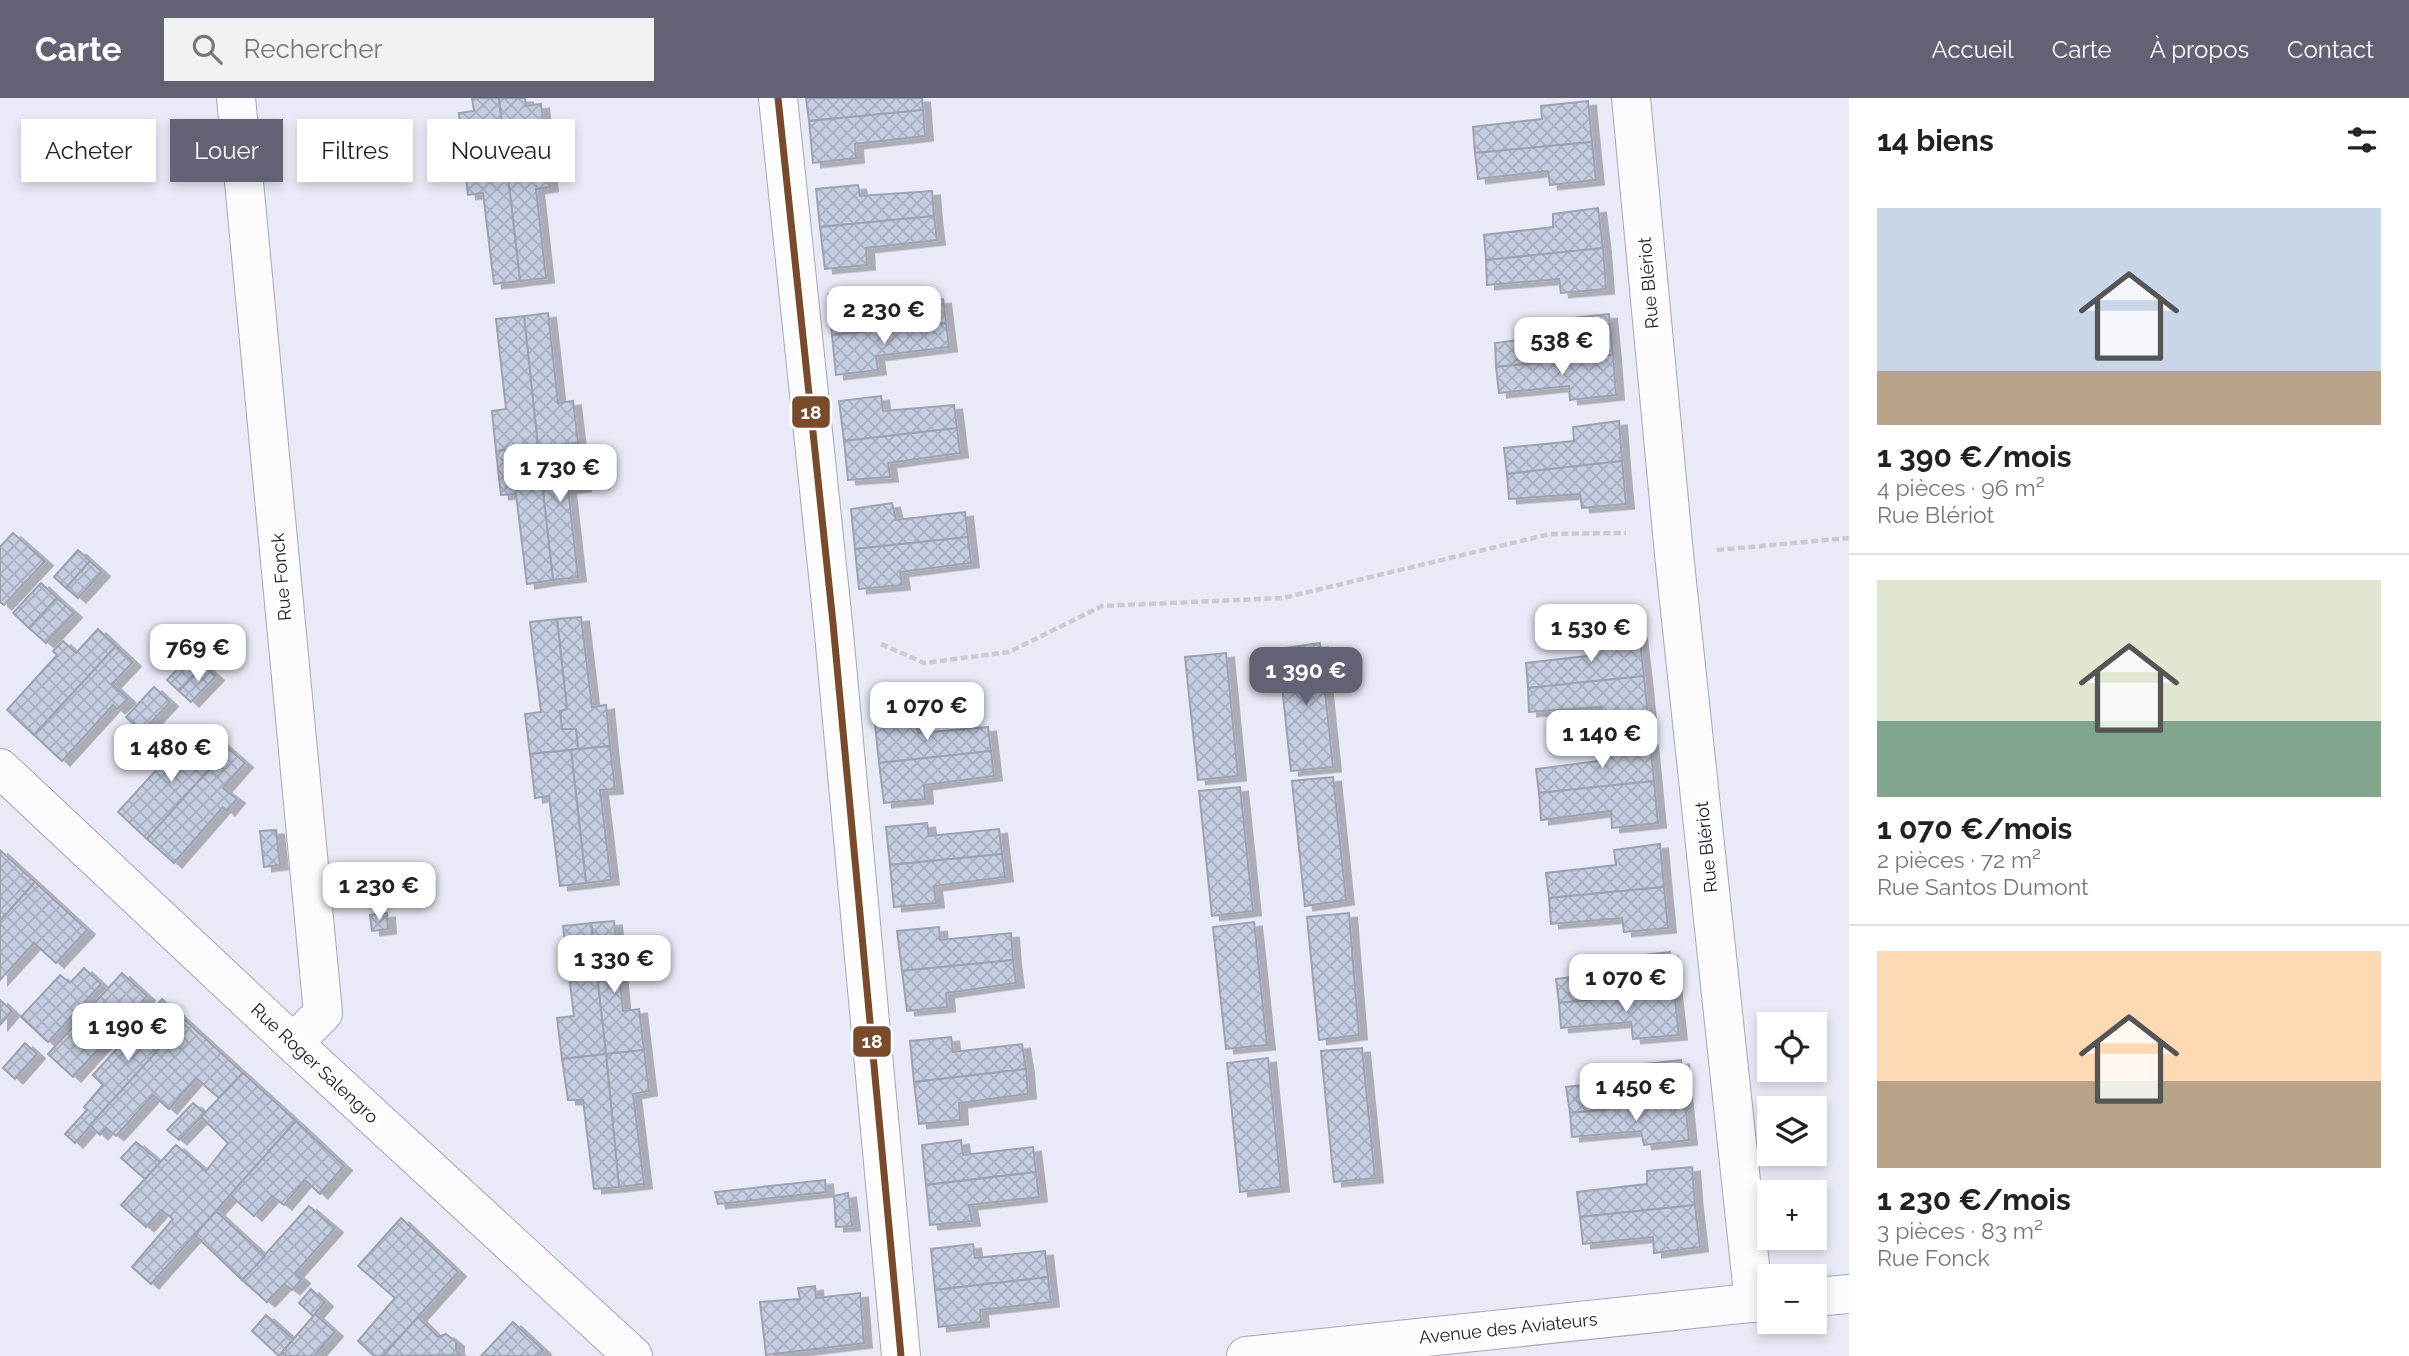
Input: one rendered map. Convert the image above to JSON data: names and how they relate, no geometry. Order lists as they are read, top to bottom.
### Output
{
  "streets": {
    "street": [
      "Rue Blériot",
      "Rue Fonck",
      "Rue Roger Salengro",
      "Avenue des Aviateurs"
    ]
  },
  "crossings": [
    ["Rue Fonck", "Rue Roger Salengro"]
  ],
  "lines": ["transit line 18"],
  "page": {
    "header": "Carte",
    "search": "Rechercher",
    "nav": [
      "Accueil",
      "Carte",
      "À propos",
      "Contact"
    ],
    "heading": "14 biens",
    "chip": [
      "Acheter",
      "Louer",
      "Filtres",
      "Nouveau"
    ],
    "list": [
      {
        "name": "1 390 €/mois",
        "note": "4 pièces · 96 m² · Rue Blériot"
      },
      {
        "name": "1 070 €/mois",
        "note": "2 pièces · 72 m² · Rue Santos Dumont"
      },
      {
        "name": "1 230 €/mois",
        "note": "3 pièces · 83 m² · Rue Fonck"
      }
    ],
    "price": [
      "2 230 €",
      "538 €",
      "1 730 €",
      "1 530 €",
      "769 €",
      "1 390 €",
      "1 070 €",
      "1 140 €",
      "1 480 €",
      "1 230 €",
      "1 330 €",
      "1 070 €",
      "1 190 €",
      "1 450 €"
    ],
    "map_buttons": ["+", "−"]
  }
}
